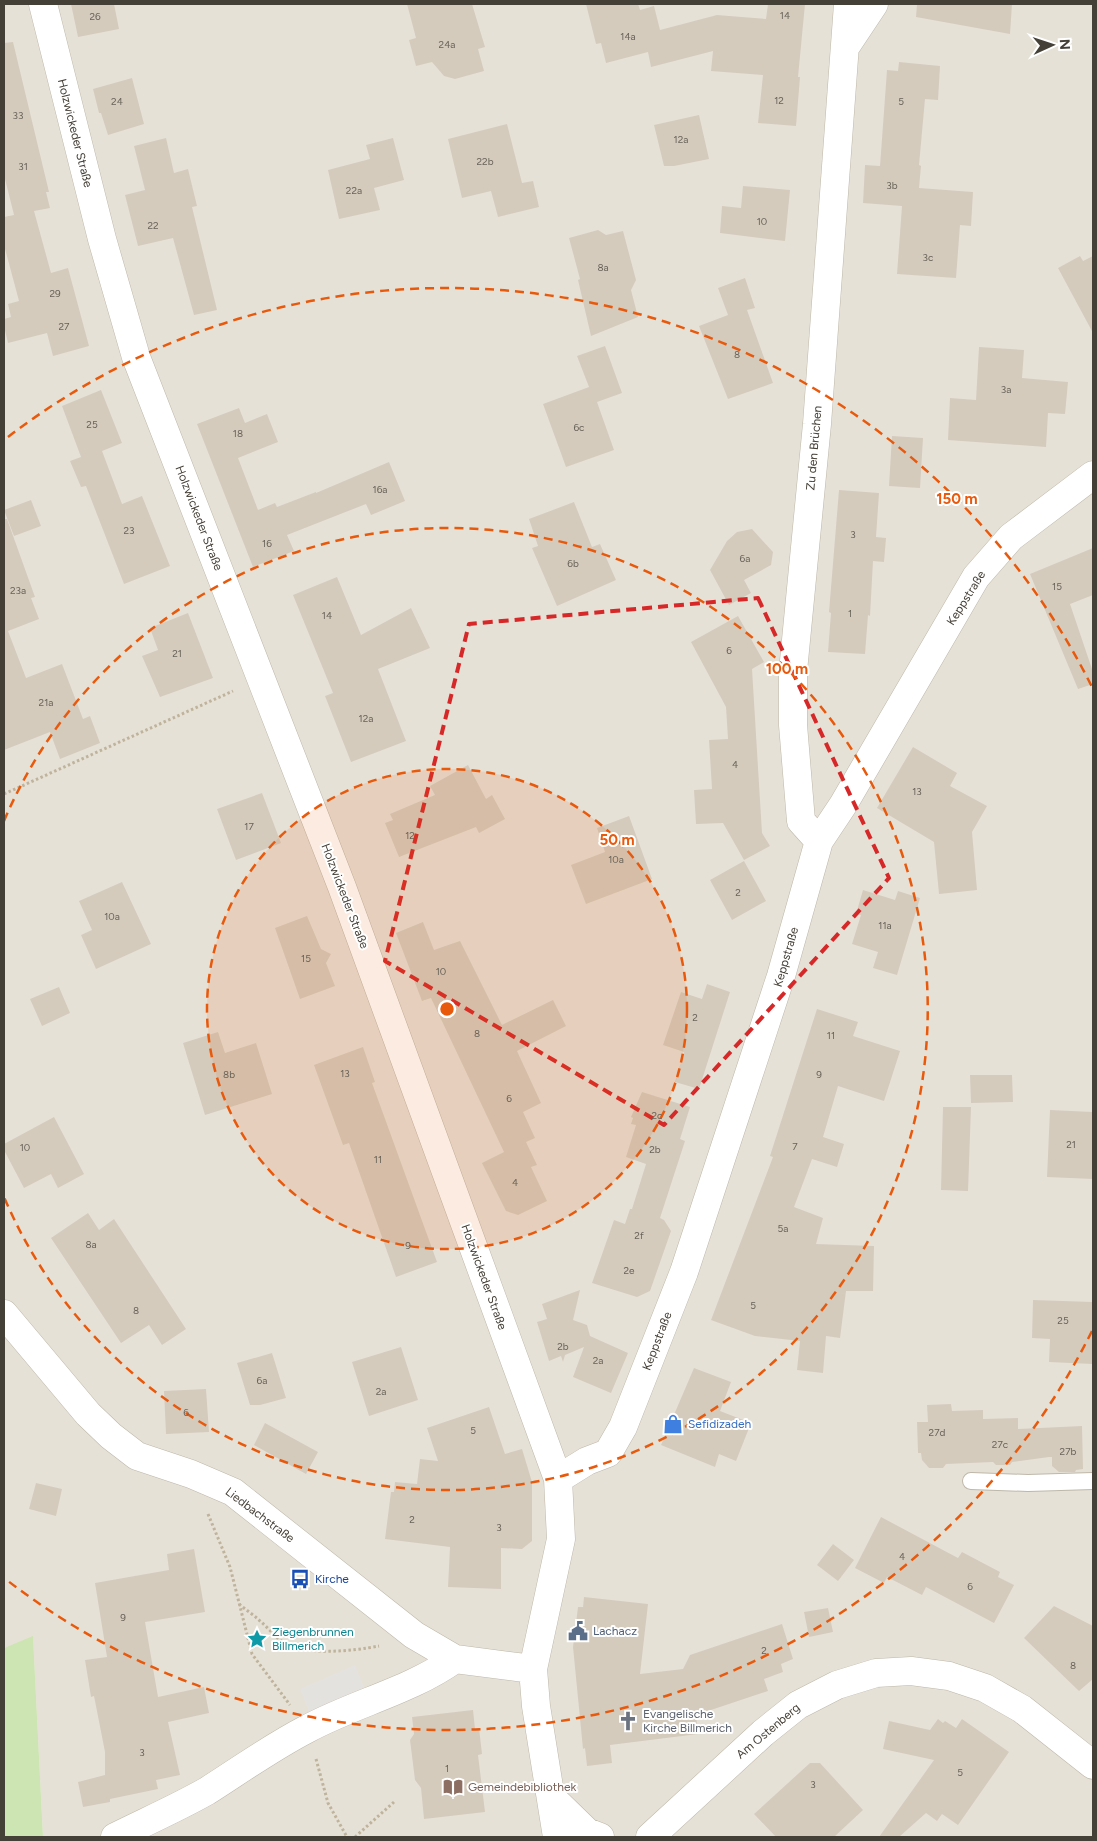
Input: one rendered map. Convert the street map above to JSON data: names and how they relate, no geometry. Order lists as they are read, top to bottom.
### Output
{
  "streets": {
    "street": [
      "Holzwickeder Straße",
      "Zu den Brüchen",
      "Keppstraße",
      "Liedbachstraße",
      "Am Ostenberg"
    ]
  },
  "crossings": [
    ["Holzwickeder Straße", "Keppstraße"],
    ["Holzwickeder Straße", "Liedbachstraße"],
    ["Zu den Brüchen", "Keppstraße"]
  ],
  "places": {
    "shop": ["Sefidizadeh"],
    "bus stop": ["Kirche"],
    "public building": ["Lachacz"],
    "place": ["Ziegenbrunnen Billmerich"],
    "church": ["Evangelische Kirche Billmerich"],
    "library": ["Gemeindebibliothek"]
  },
  "house_numbers": [
    "14",
    "26",
    "14a",
    "24a",
    "12",
    "24",
    "5",
    "33",
    "12a",
    "22b",
    "31",
    "3b",
    "22a",
    "10",
    "22",
    "3c",
    "8a",
    "29",
    "27",
    "8",
    "3a",
    "25",
    "6c",
    "18",
    "16a",
    "23",
    "3",
    "16",
    "6a",
    "6b",
    "15",
    "23a",
    "1",
    "14",
    "6",
    "21",
    "21a",
    "12a",
    "4",
    "13",
    "17",
    "12",
    "10a",
    "2",
    "10a",
    "11a",
    "15",
    "10",
    "2",
    "8",
    "11",
    "13",
    "8b",
    "9",
    "6",
    "2c",
    "21",
    "7",
    "10",
    "2b",
    "11",
    "4",
    "5a",
    "2f",
    "8a",
    "9",
    "2e",
    "5",
    "8",
    "25",
    "2b",
    "2a",
    "6a",
    "2a",
    "6",
    "5",
    "27d",
    "27c",
    "27b",
    "2",
    "3",
    "4",
    "6",
    "9",
    "2",
    "8",
    "3",
    "1",
    "5",
    "3"
  ],
  "north": "right",
  "rings": ["150 m", "100 m", "50 m"]
}
